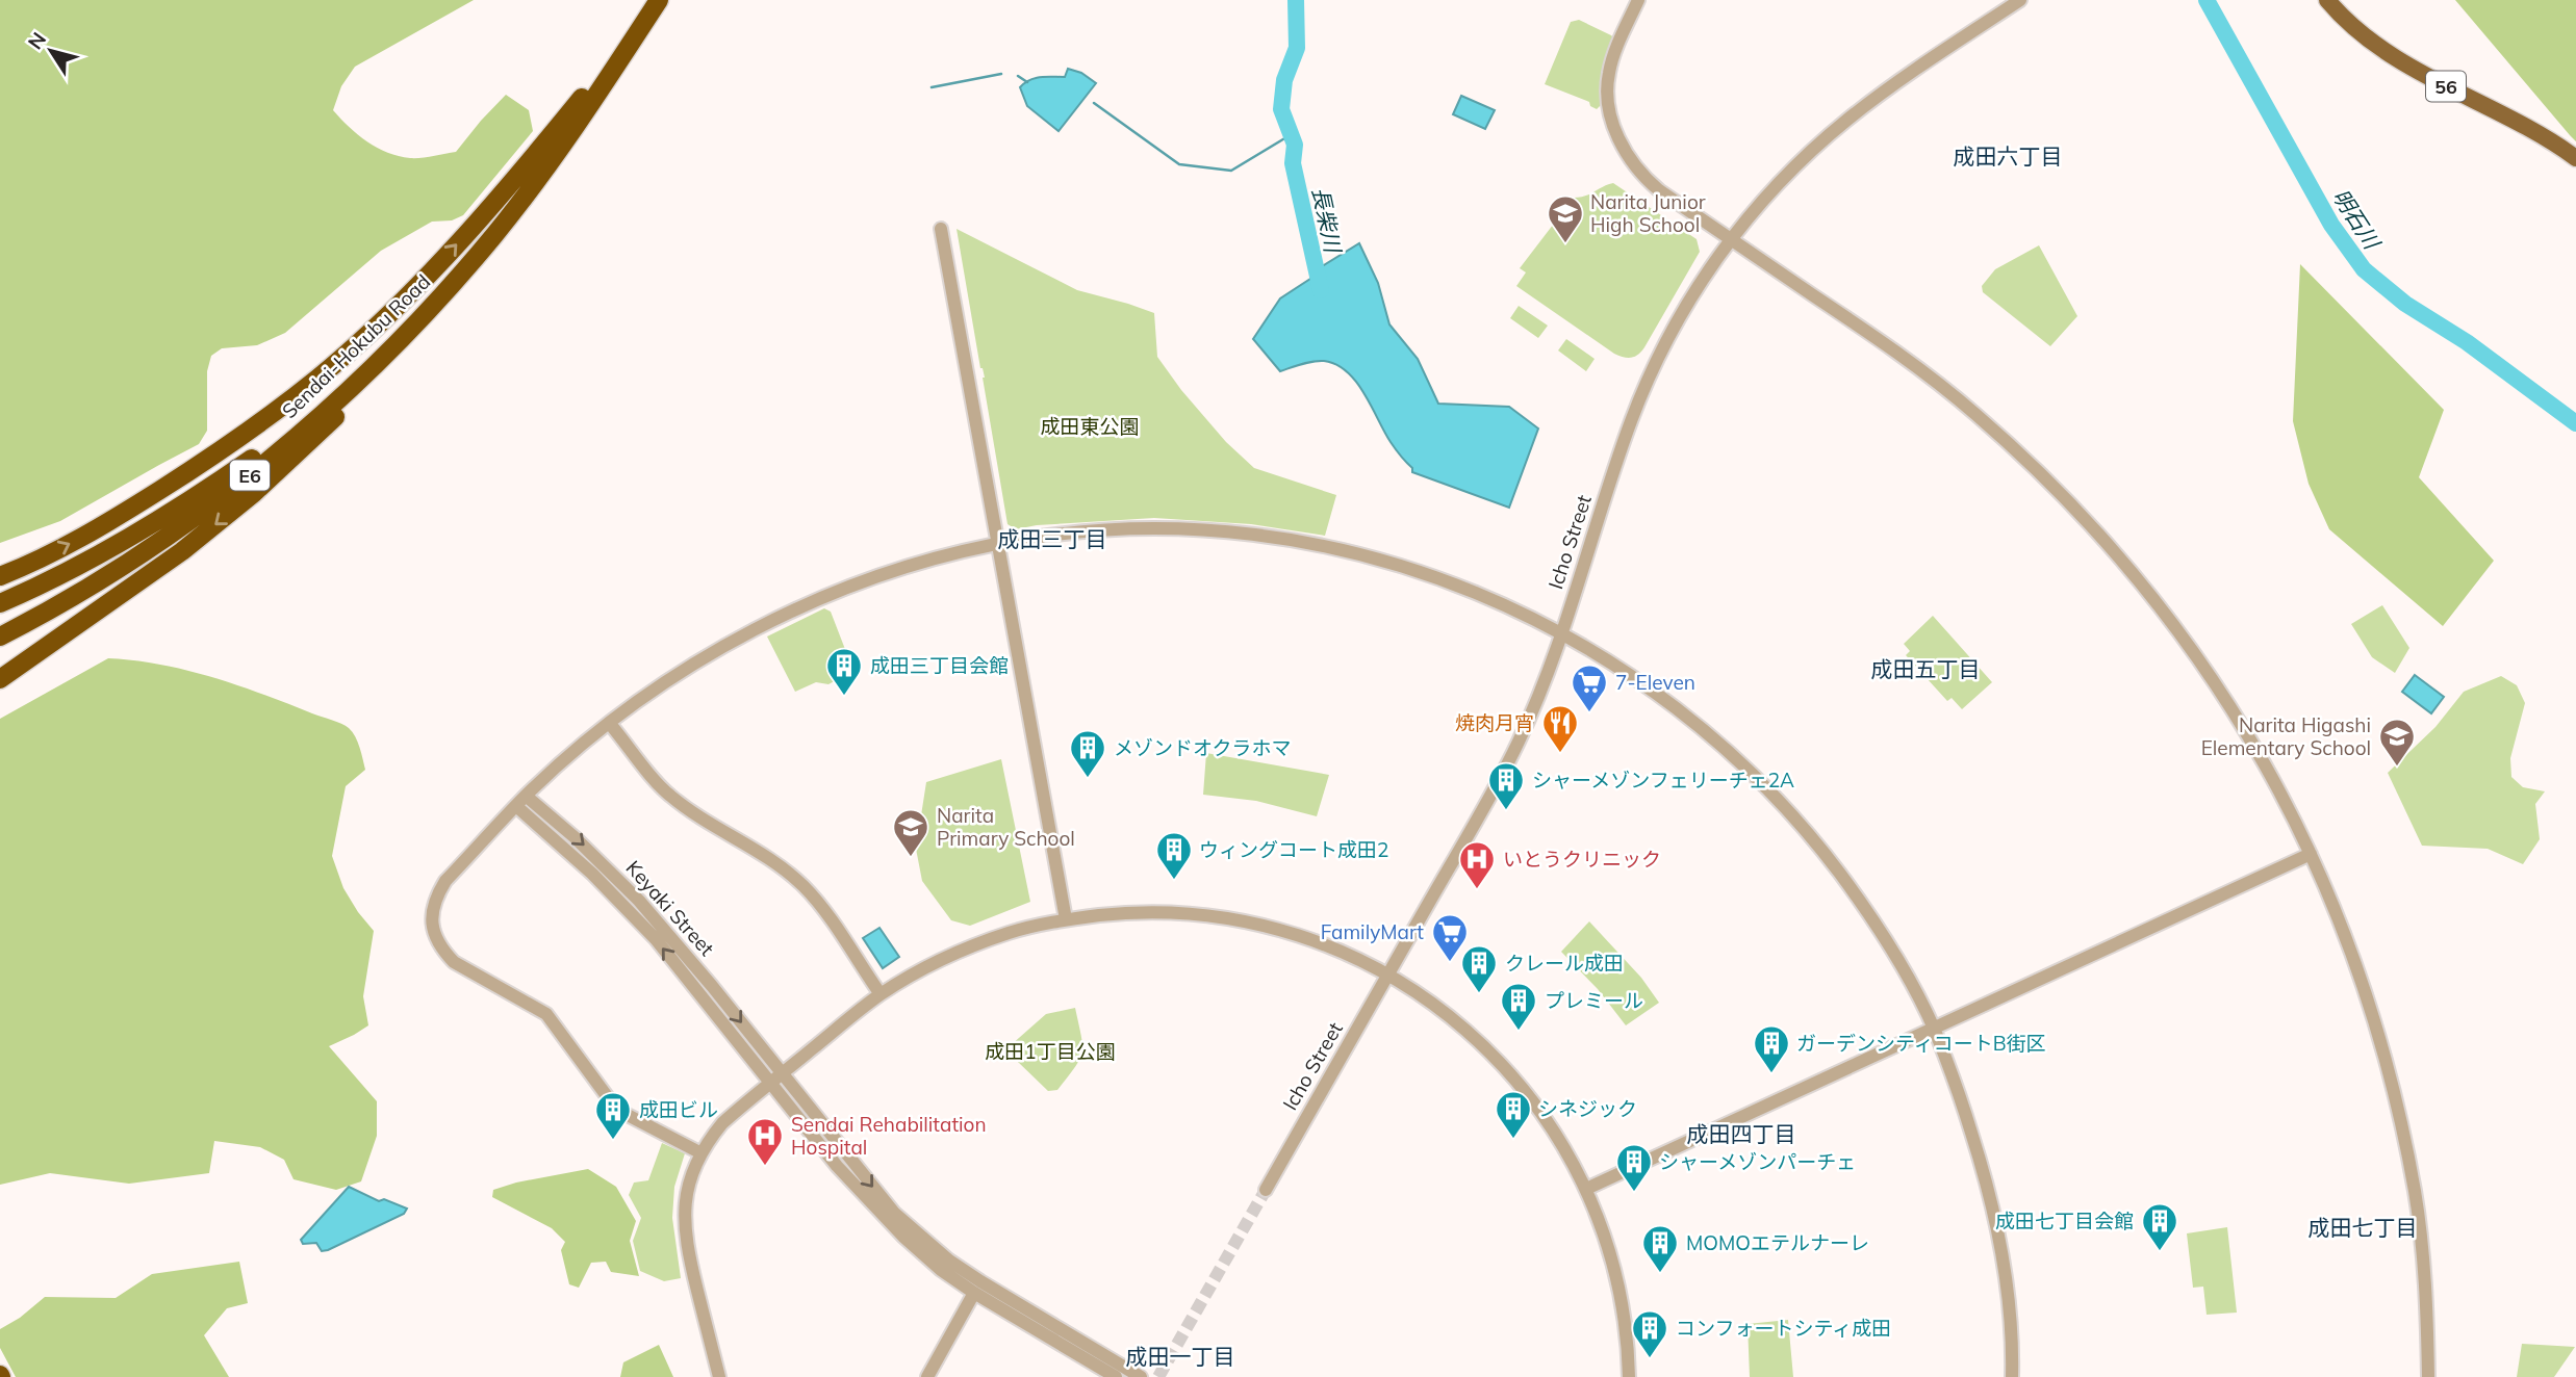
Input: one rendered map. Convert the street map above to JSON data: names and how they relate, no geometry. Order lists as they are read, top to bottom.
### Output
{
  "streets": {
    "highway": ["Sendai-Hokubu Road", "E6"],
    "main road": ["56"],
    "street": ["Icho Street", "Keyaki Street"]
  },
  "districts": [
    "成田六丁目",
    "成田三丁目",
    "成田五丁目",
    "成田四丁目",
    "成田七丁目",
    "成田一丁目"
  ],
  "water": ["明石川", "長柴川"],
  "parks": ["成田東公園", "成田1丁目公園"],
  "places": {
    "school or university": ["Narita Junior High School", "Narita Higashi Elementary School", "Narita Primary School"],
    "building": [
      "成田三丁目会館",
      "メゾンドオクラホマ",
      "シャーメゾンフェリーチェ2A",
      "ウィングコート成田2",
      "クレール成田",
      "プレミール",
      "ガーデンシティコートB街区",
      "シネジック",
      "成田ビル",
      "シャーメゾンパーチェ",
      "成田七丁目会館",
      "MOMOエテルナーレ",
      "コンフォートシティ成田"
    ],
    "supermarket": ["7-Eleven", "FamilyMart"],
    "restaurant": ["焼肉月宵"],
    "hospital": ["いとうクリニック", "Sendai Rehabilitation Hospital"]
  },
  "north": "top left"
}
